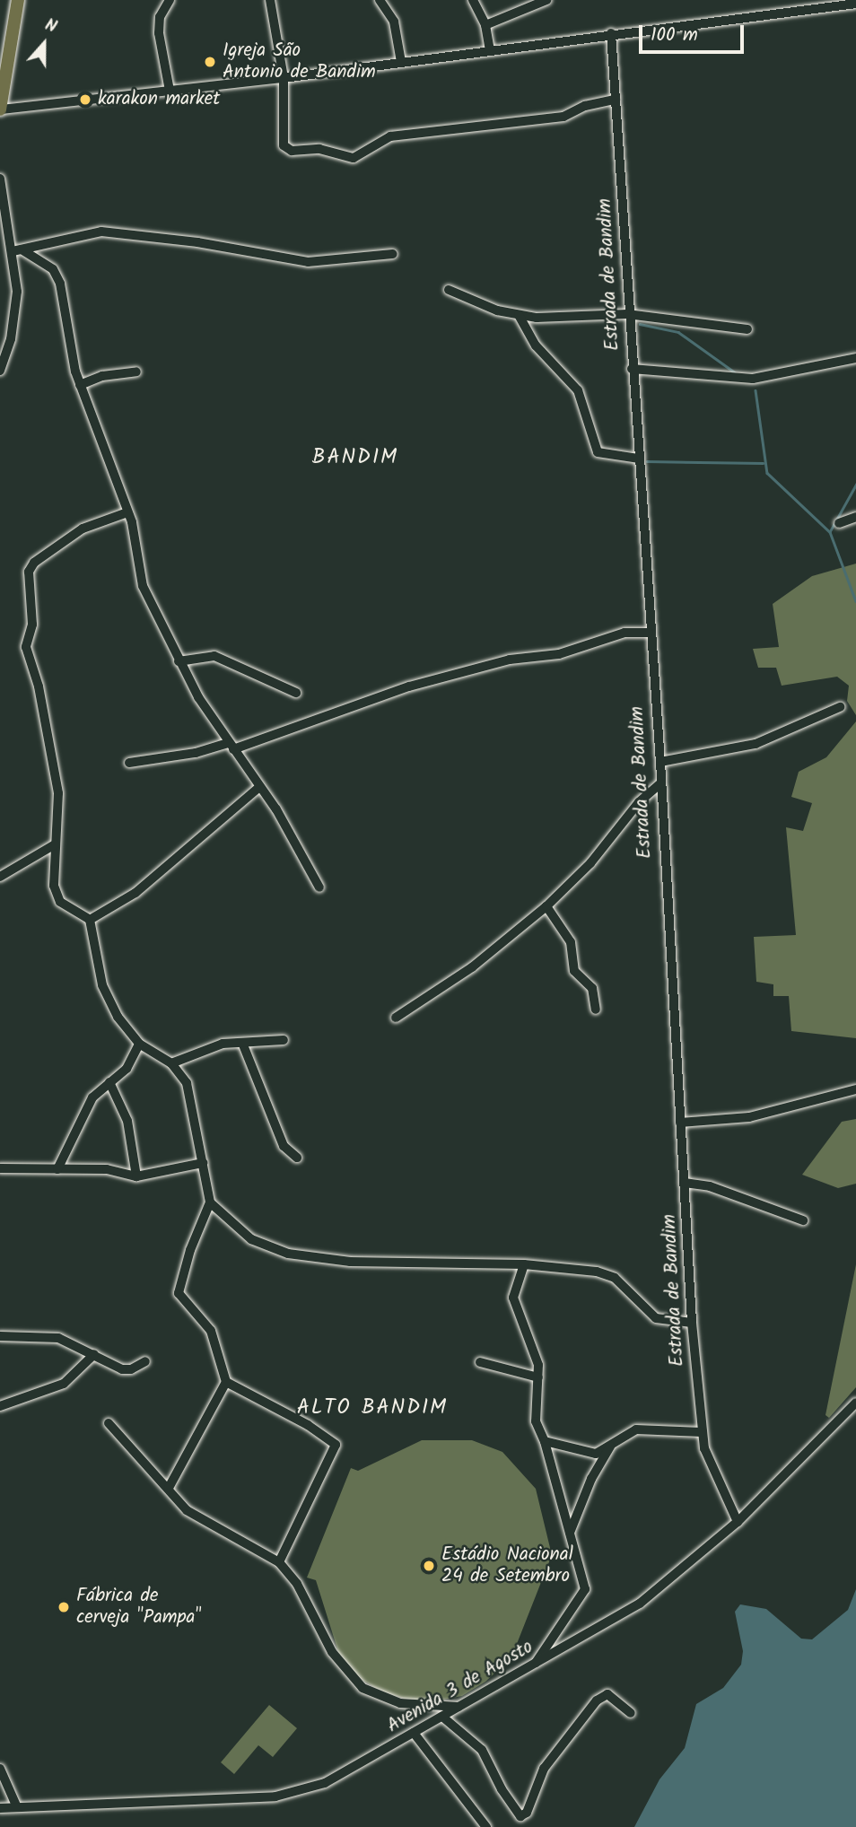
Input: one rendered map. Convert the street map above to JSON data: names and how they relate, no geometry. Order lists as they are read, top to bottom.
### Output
{
  "streets": {
    "street": ["Estrada de Bandim", "Avenida 3 de Agosto"]
  },
  "crossings": [
    ["Estrada de Bandim", "Avenida 3 de Agosto"]
  ],
  "districts": ["BANDIM", "ALTO BANDIM"],
  "places": [
    "Igreja São Antonio de Bandim",
    "karakon market",
    "Estádio Nacional 24 de Setembro",
    "Fábrica de cerveja \"Pampa\""
  ],
  "scale_bar": "100 m",
  "north": "top"
}
